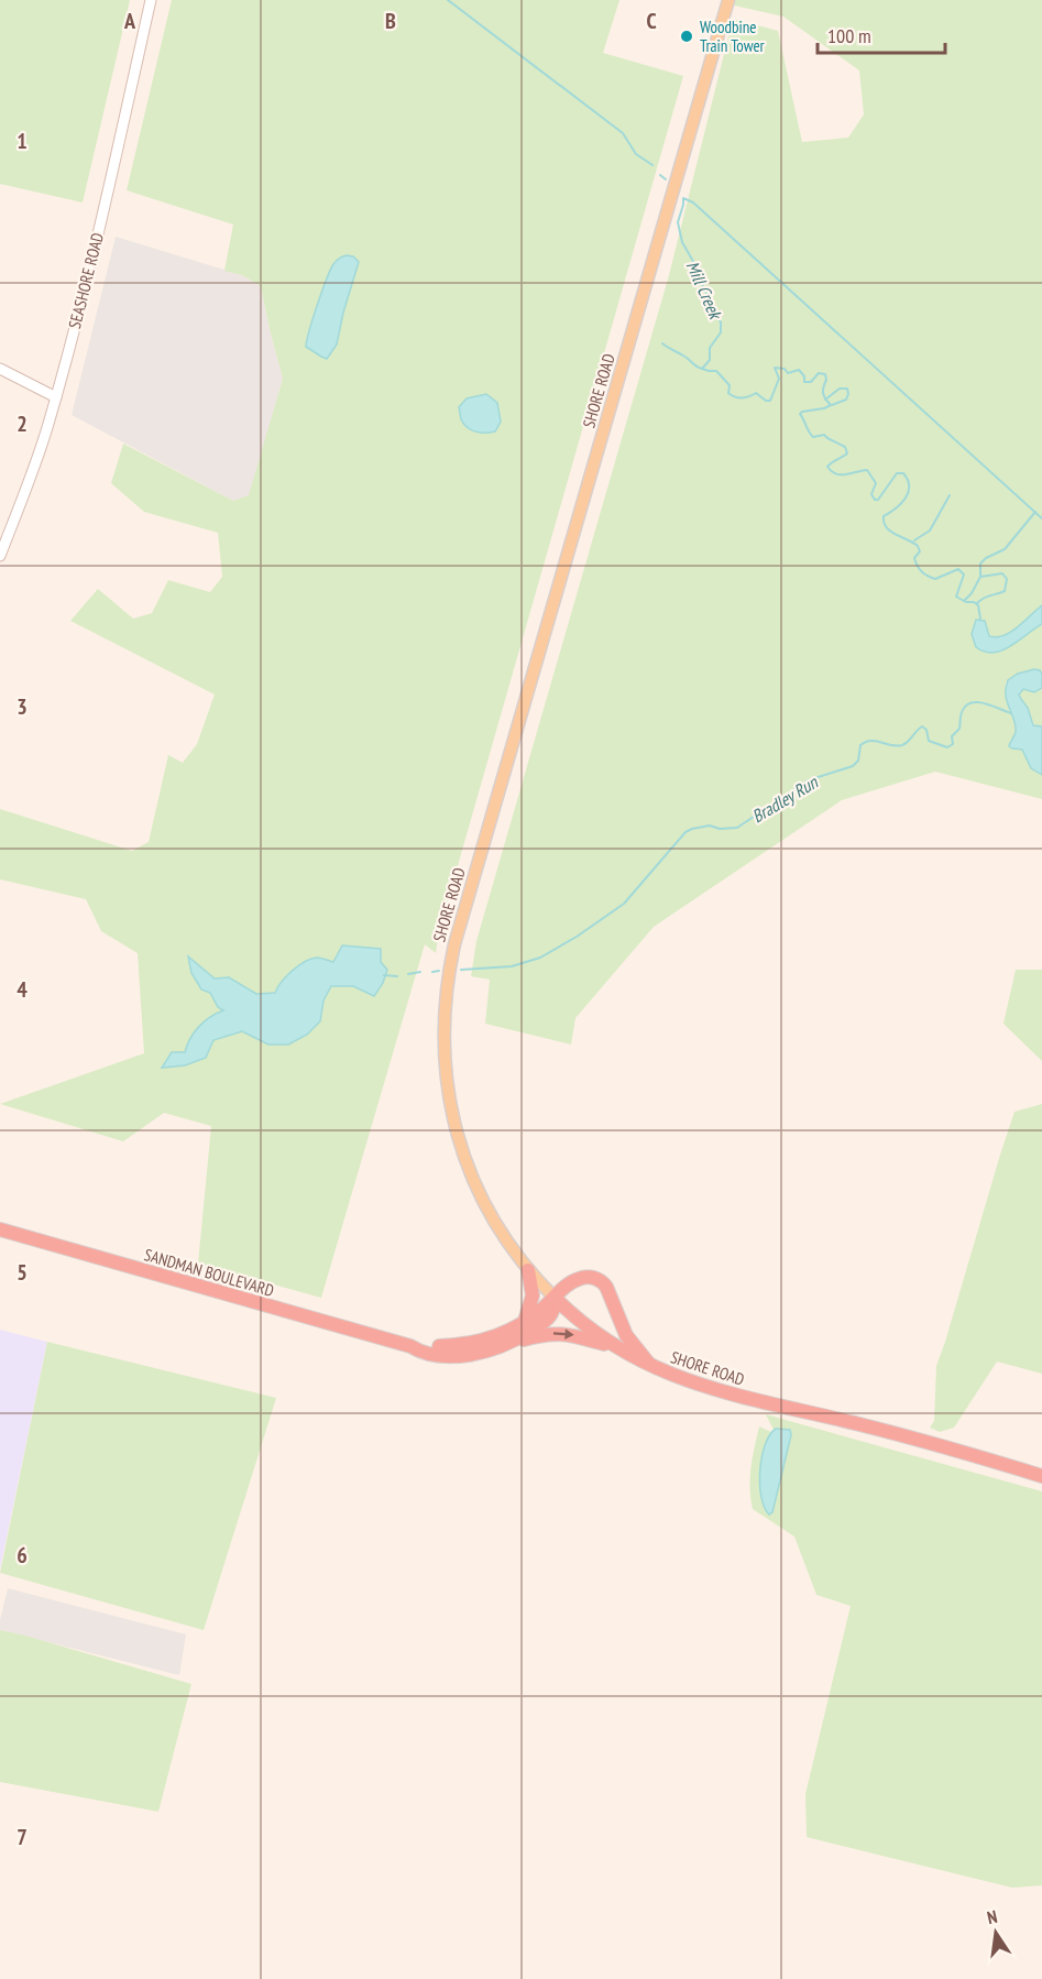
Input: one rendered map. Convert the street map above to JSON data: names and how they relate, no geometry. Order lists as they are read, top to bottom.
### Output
{
  "streets": {
    "highway": ["SHORE ROAD", "SANDMAN BOULEVARD"],
    "street": ["SEASHORE ROAD"]
  },
  "crossings": [
    ["SHORE ROAD", "SANDMAN BOULEVARD"]
  ],
  "water": ["Mill Creek", "Bradley Run"],
  "places": ["Woodbine Train Tower"],
  "scale_bar": "100 m",
  "north": "top",
  "grid": {
    "columns": ["A", "B", "C"],
    "rows": [
      "1",
      "2",
      "3",
      "4",
      "5",
      "6",
      "7"
    ]
  }
}
